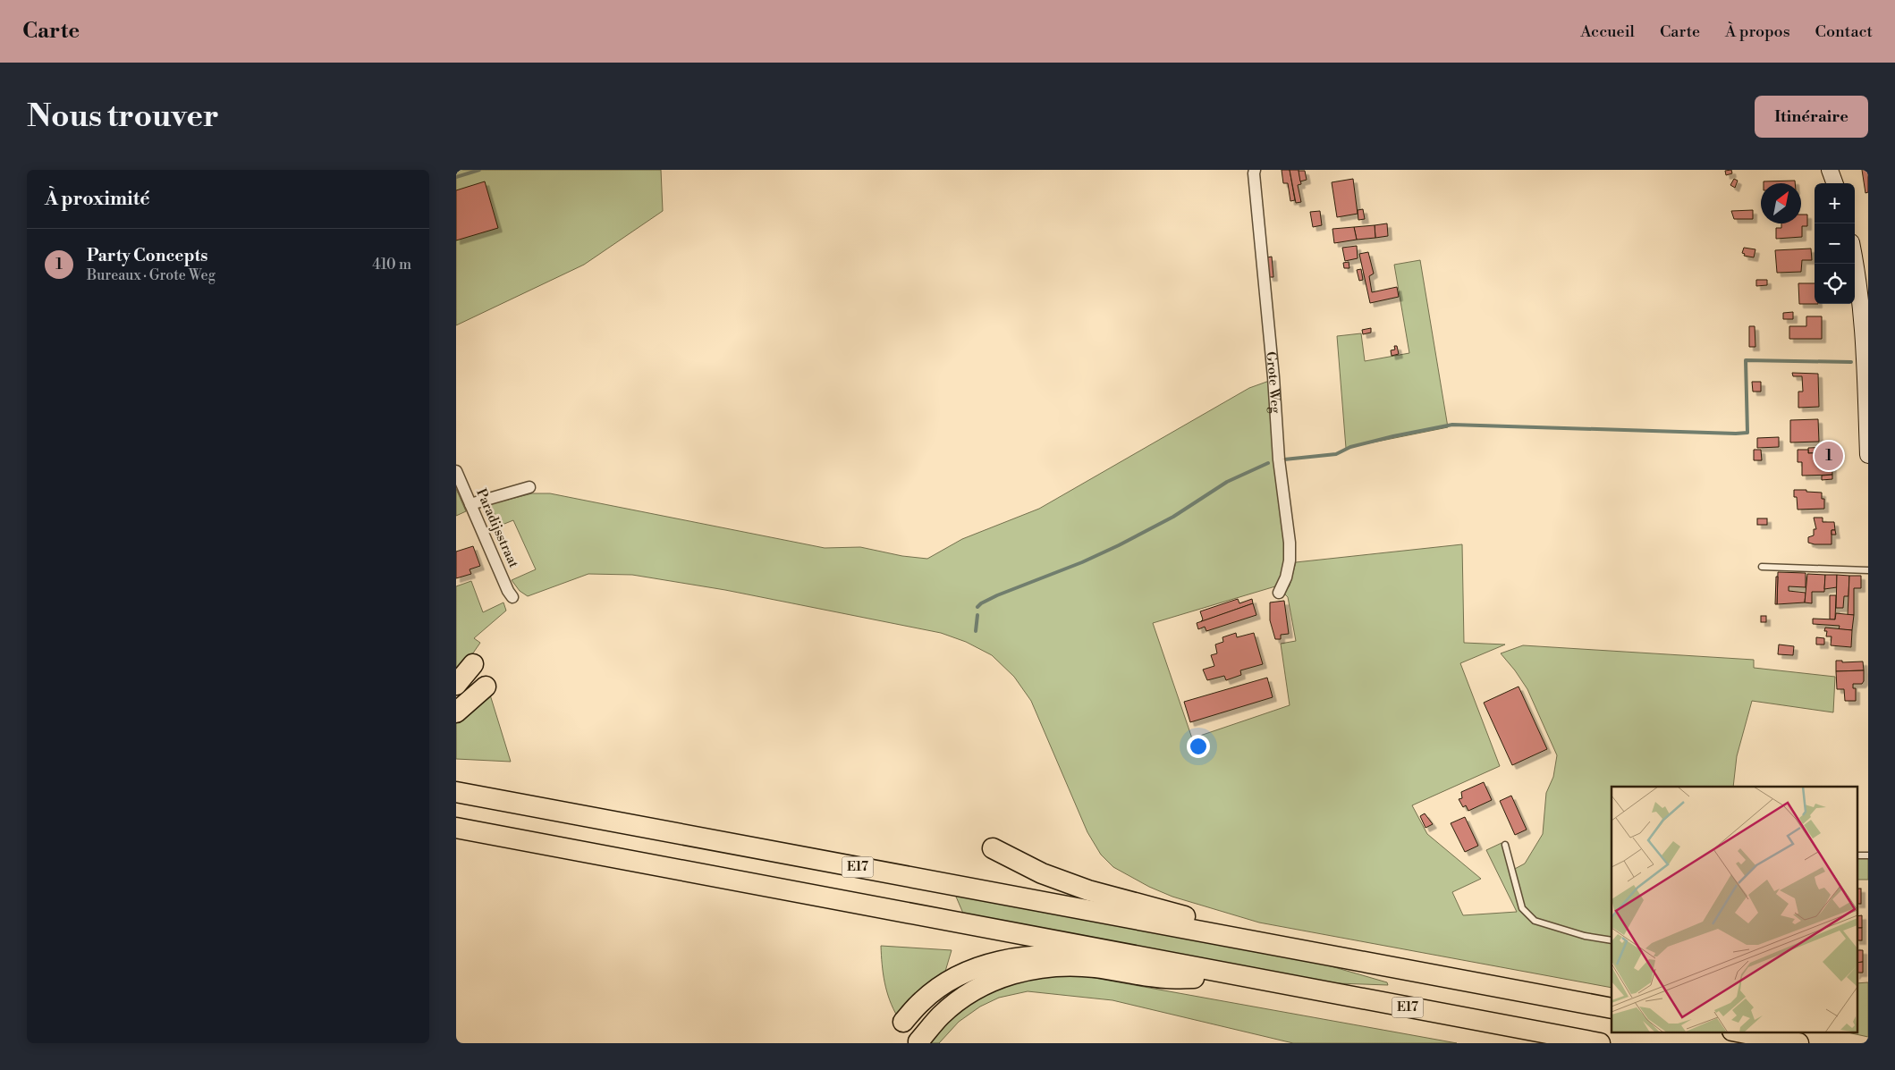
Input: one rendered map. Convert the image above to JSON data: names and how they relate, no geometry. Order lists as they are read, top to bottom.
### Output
{
  "streets": {
    "highway": ["E17"],
    "street": ["Grote Weg", "Paradijsstraat"]
  },
  "north": "top right",
  "page": {
    "header": "Carte",
    "nav": [
      "Accueil",
      "Carte",
      "À propos",
      "Contact"
    ],
    "buttons": "Itinéraire",
    "title": "Nous trouver",
    "heading": "À proximité",
    "map_buttons": ["+", "−"],
    "list": [
      {
        "mark": "1",
        "name": "Party Concepts",
        "note": "Bureaux · Grote Weg",
        "value": "410 m"
      }
    ],
    "pins": "1"
  }
}
